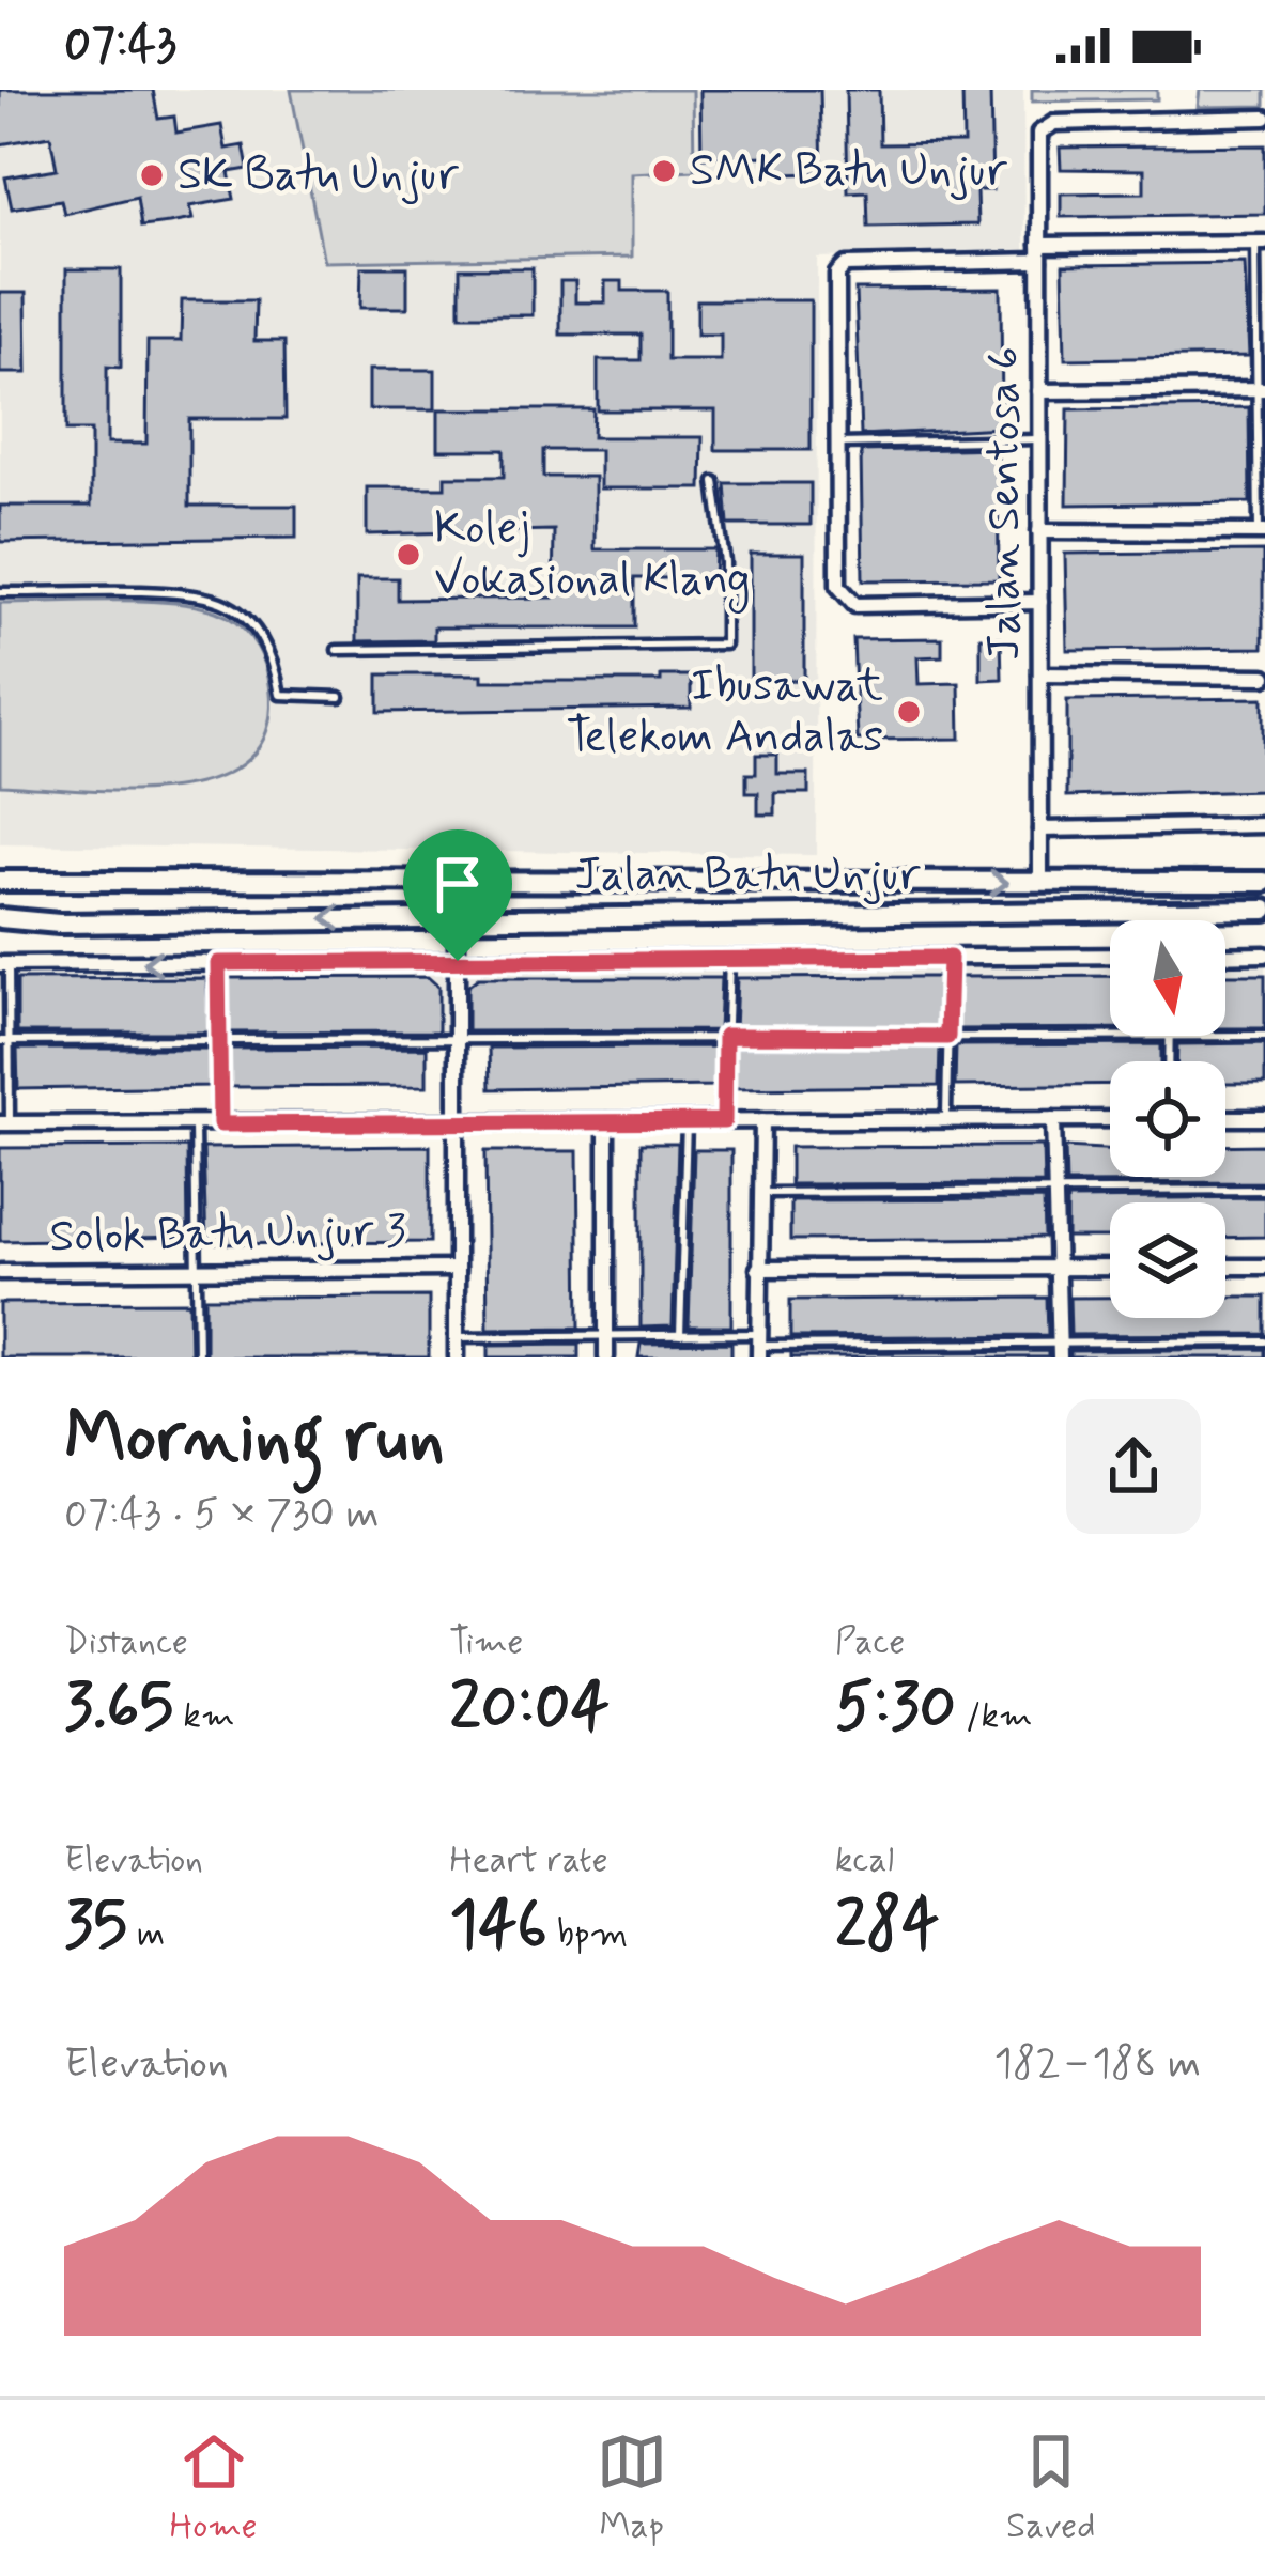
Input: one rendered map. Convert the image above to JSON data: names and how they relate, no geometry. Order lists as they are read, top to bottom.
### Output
{
  "streets": {
    "main road": ["Jalan Batu Unjur"],
    "street": ["Jalan Sentosa 6", "Solok Batu Unjur 3"]
  },
  "crossings": [
    ["Jalan Sentosa 6", "Jalan Batu Unjur"]
  ],
  "places": [
    "SMK Batu Unjur",
    "SK Batu Unjur",
    "Kolej Vokasional Klang",
    "Ibusawat Telekom Andalas"
  ],
  "north": "bottom",
  "page": {
    "status": "07:43",
    "heading": ["Morning run", "07:43 · 5 × 730 m"],
    "stats": [
      ["Distance", "3.65 km"],
      ["Time", "20:04"],
      ["Pace", "5:30 /km"],
      ["Elevation", "35 m"],
      ["Heart rate", "146 bpm"],
      ["kcal", "284"]
    ],
    "chart": ["Elevation", "182–188 m"],
    "tabs": ["Home", "Map", "Saved"]
  }
}
